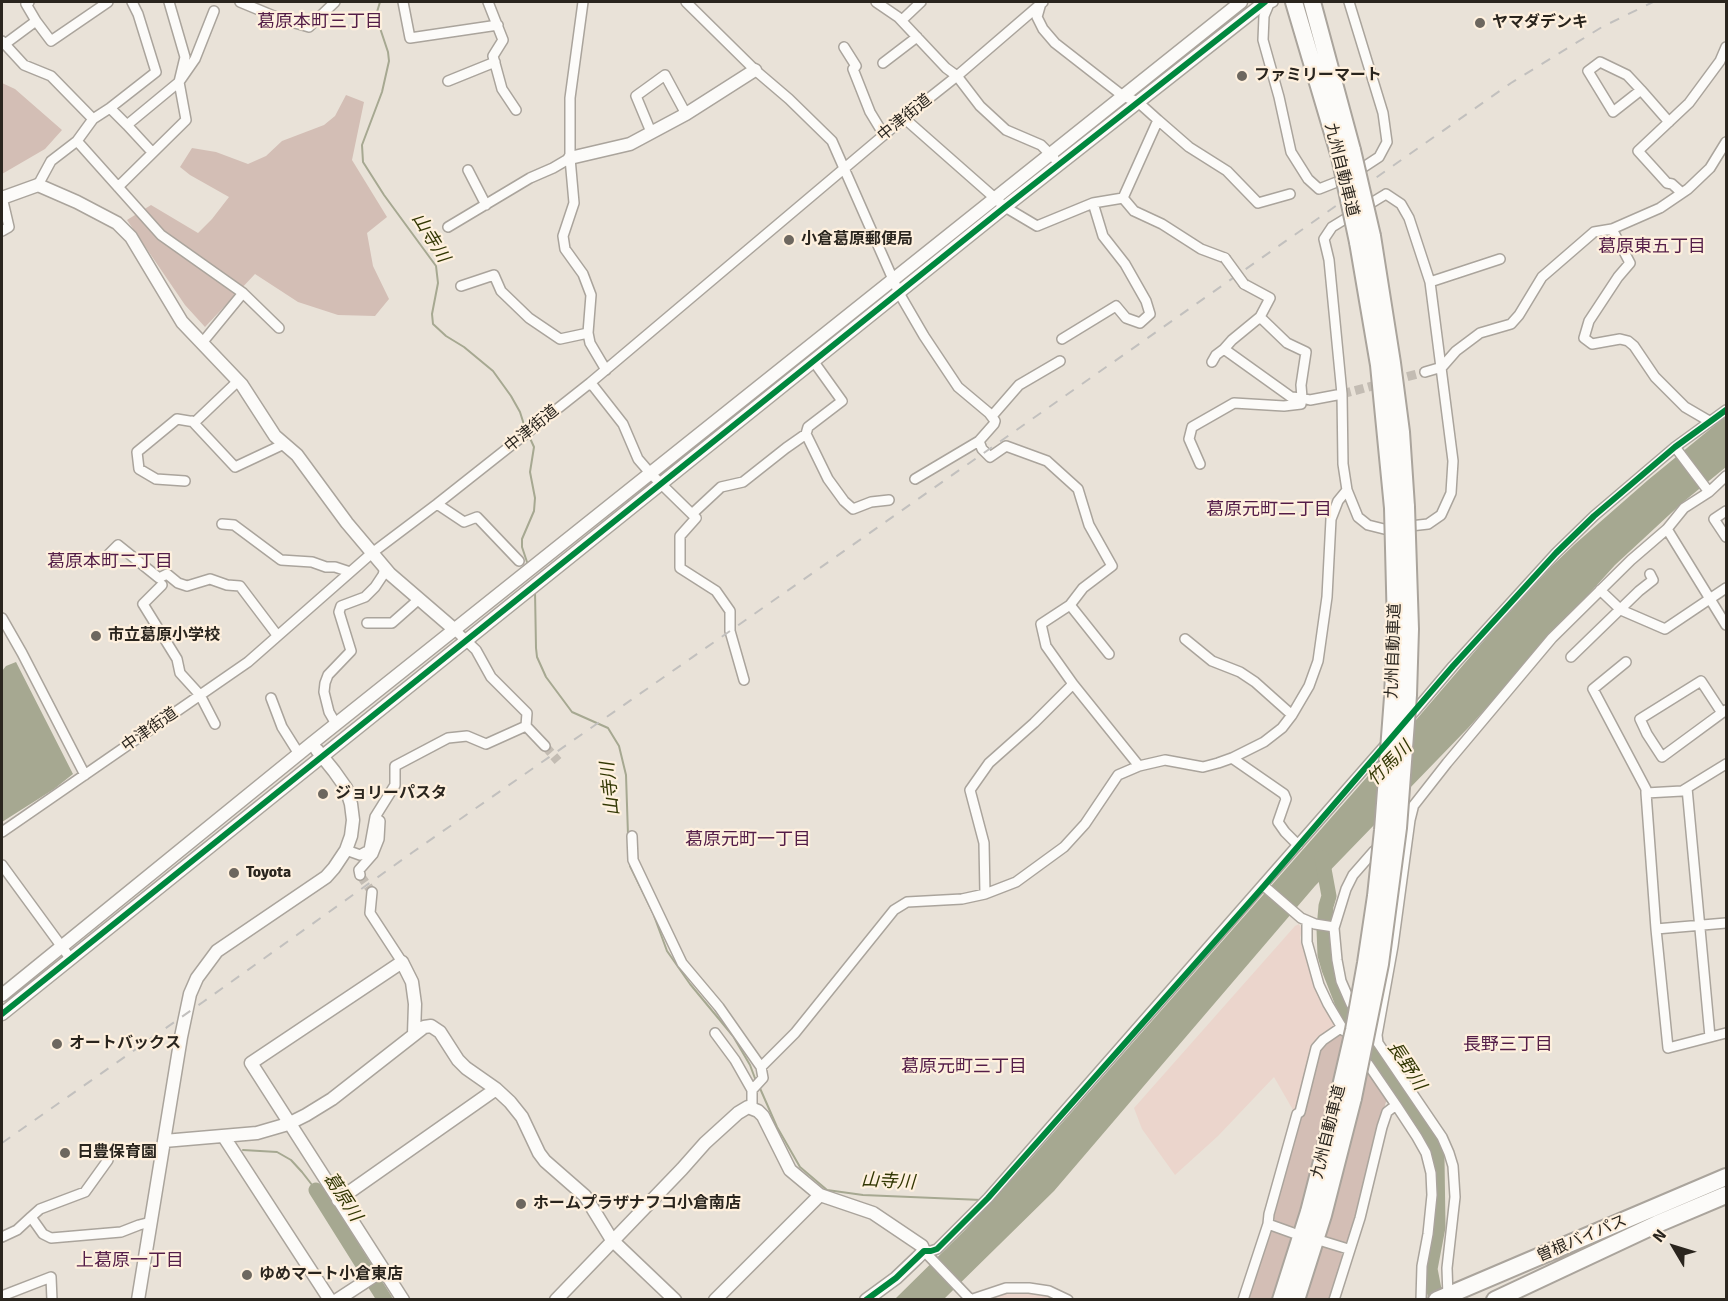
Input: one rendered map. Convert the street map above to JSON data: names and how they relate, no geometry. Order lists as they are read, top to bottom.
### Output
{
  "streets": {
    "highway": ["九州自動車道", "曽根バイパス"],
    "street": ["中津街道"]
  },
  "districts": [
    "葛原本町三丁目",
    "葛原東五丁目",
    "葛原元町二丁目",
    "葛原本町二丁目",
    "葛原元町一丁目",
    "長野三丁目",
    "葛原元町三丁目",
    "上葛原一丁目"
  ],
  "water": [
    "山寺川",
    "竹馬川",
    "長野川",
    "葛原川"
  ],
  "places": [
    "ヤマダデンキ",
    "ファミリーマート",
    "小倉葛原郵便局",
    "市立葛原小学校",
    "ジョリーパスタ",
    "Toyota",
    "オートバックス",
    "日豊保育園",
    "ホームプラザナフコ小倉南店",
    "ゆめマート小倉東店"
  ],
  "north": "top left"
}
